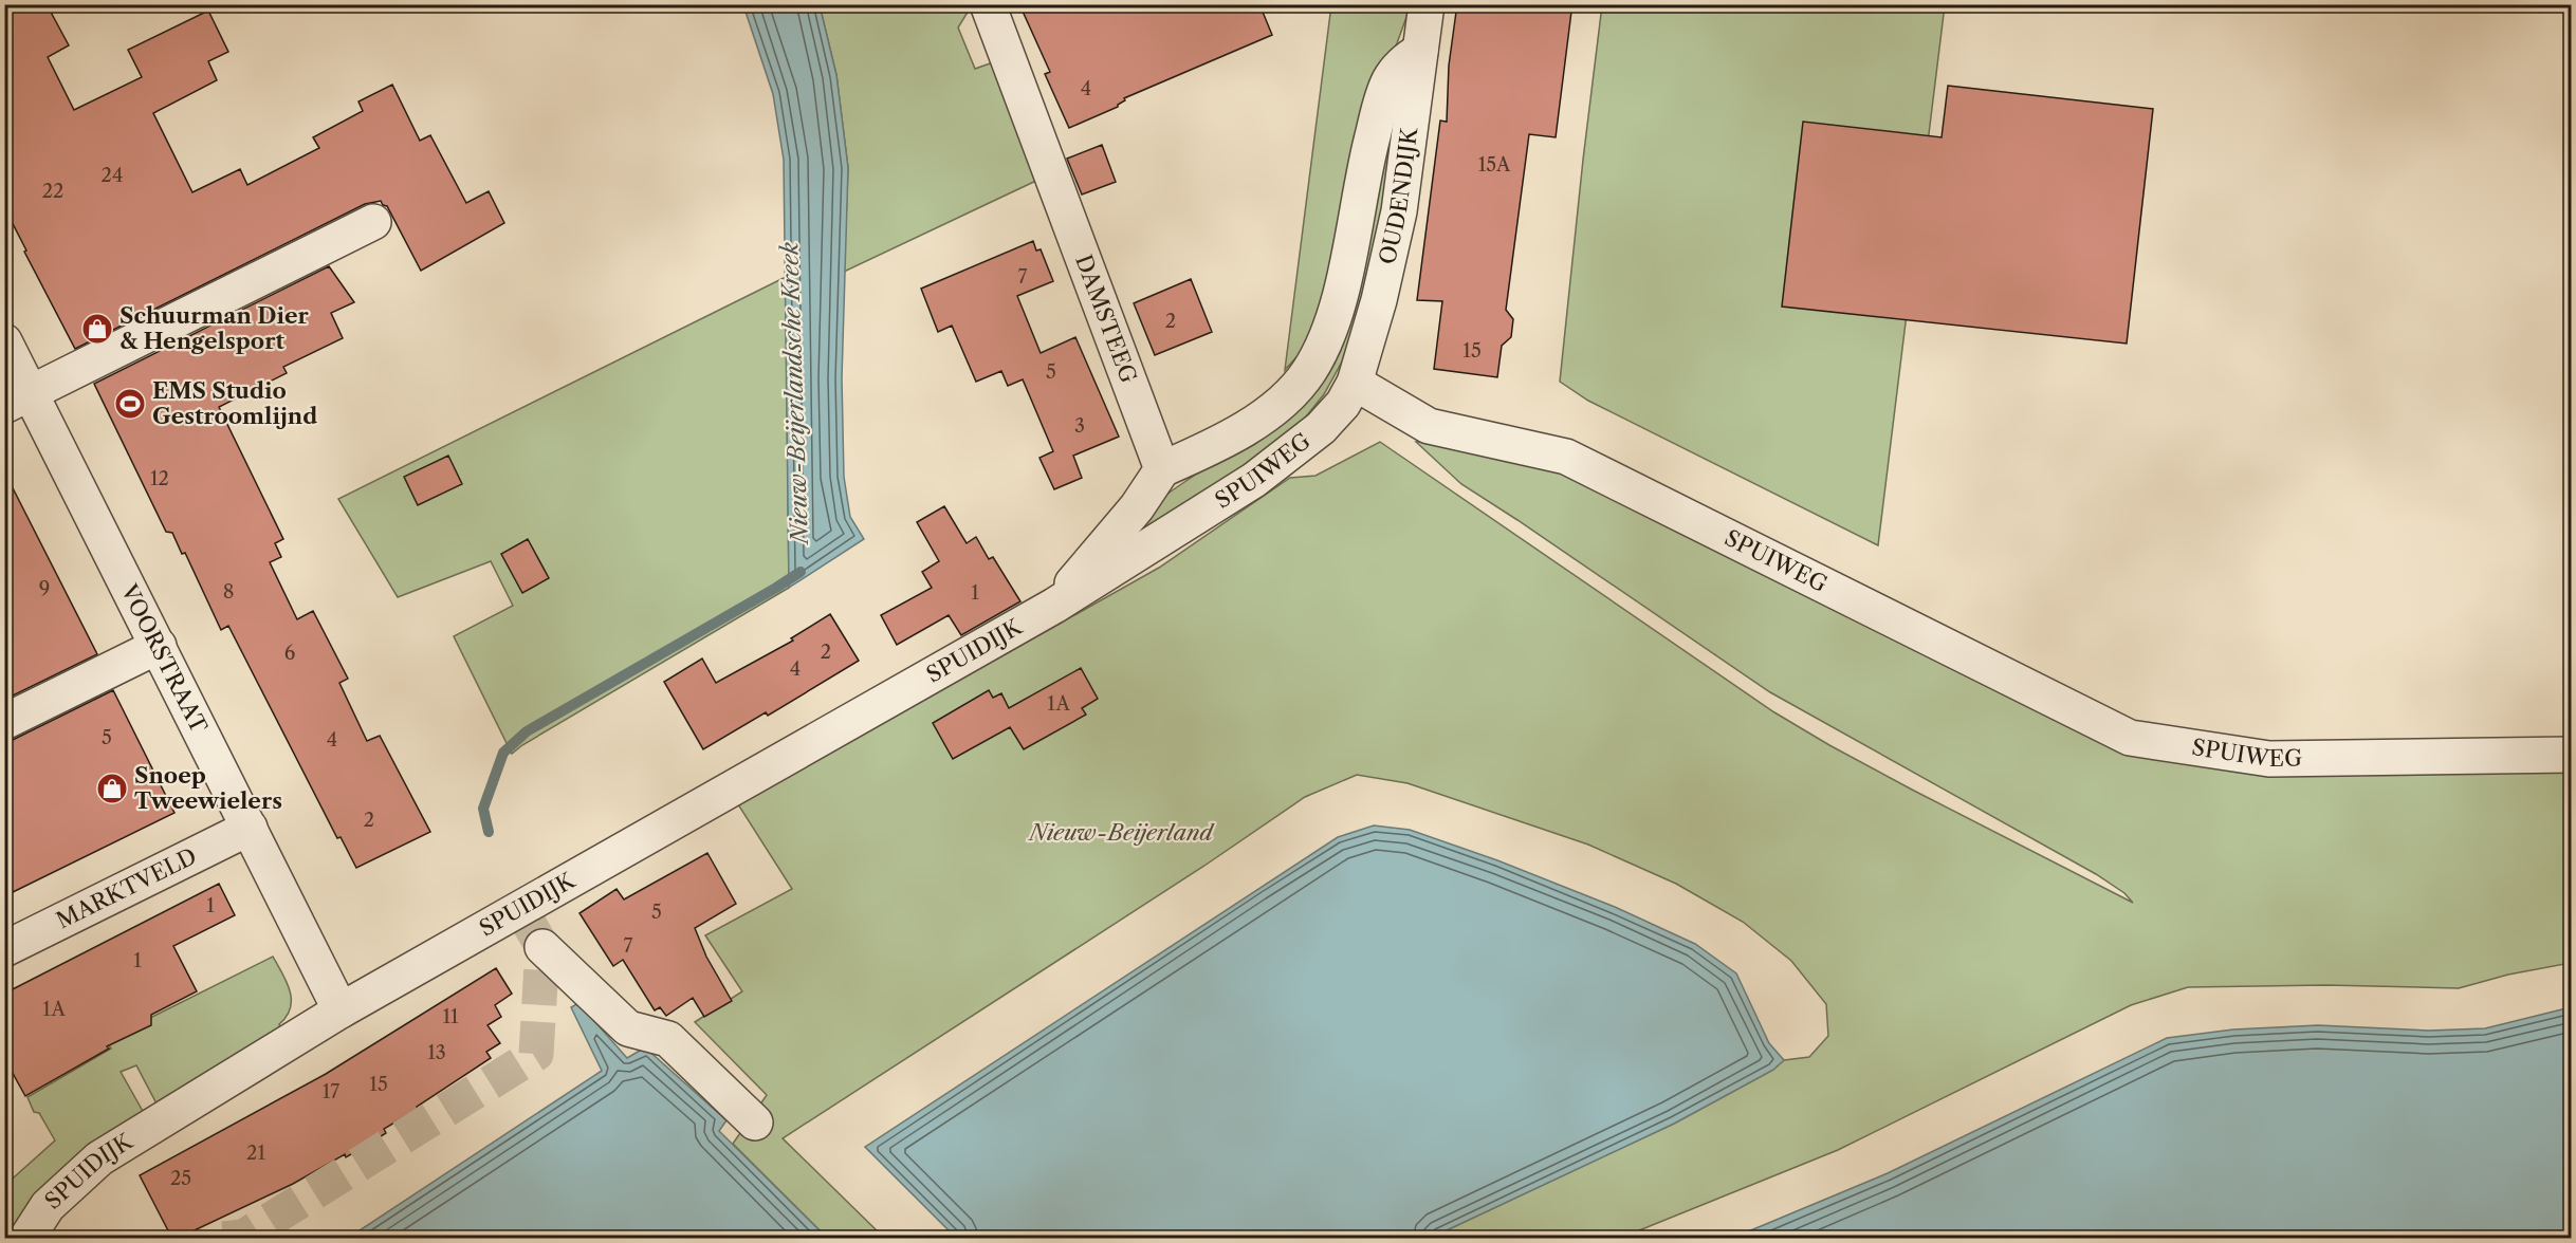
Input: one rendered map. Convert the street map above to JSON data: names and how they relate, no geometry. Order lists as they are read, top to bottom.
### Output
{
  "streets": {
    "street": [
      "OUDENDIJK",
      "DAMSTEEG",
      "SPUIWEG",
      "SPUIDIJK",
      "VOORSTRAAT",
      "MARKTVELD"
    ]
  },
  "crossings": [
    ["OUDENDIJK", "SPUIWEG"],
    ["SPUIWEG", "SPUIDIJK"],
    ["SPUIDIJK", "VOORSTRAAT"],
    ["VOORSTRAAT", "MARKTVELD"]
  ],
  "water": ["Nieuw-Beijerlandsche Kreek"],
  "parks": ["Nieuw-Beijerland"],
  "places": {
    "shop": ["Schuurman Dier & Hengelsport", "Snoep Tweewielers"],
    "sports": ["EMS Studio Gestroomlijnd"]
  },
  "house_numbers": [
    "4",
    "15A",
    "24",
    "22",
    "7",
    "2",
    "15",
    "5",
    "3",
    "12",
    "9",
    "8",
    "1",
    "2",
    "6",
    "4",
    "1A",
    "5",
    "4",
    "2",
    "1",
    "5",
    "7",
    "1",
    "1A",
    "11",
    "13",
    "15",
    "17",
    "21",
    "25"
  ]
}
